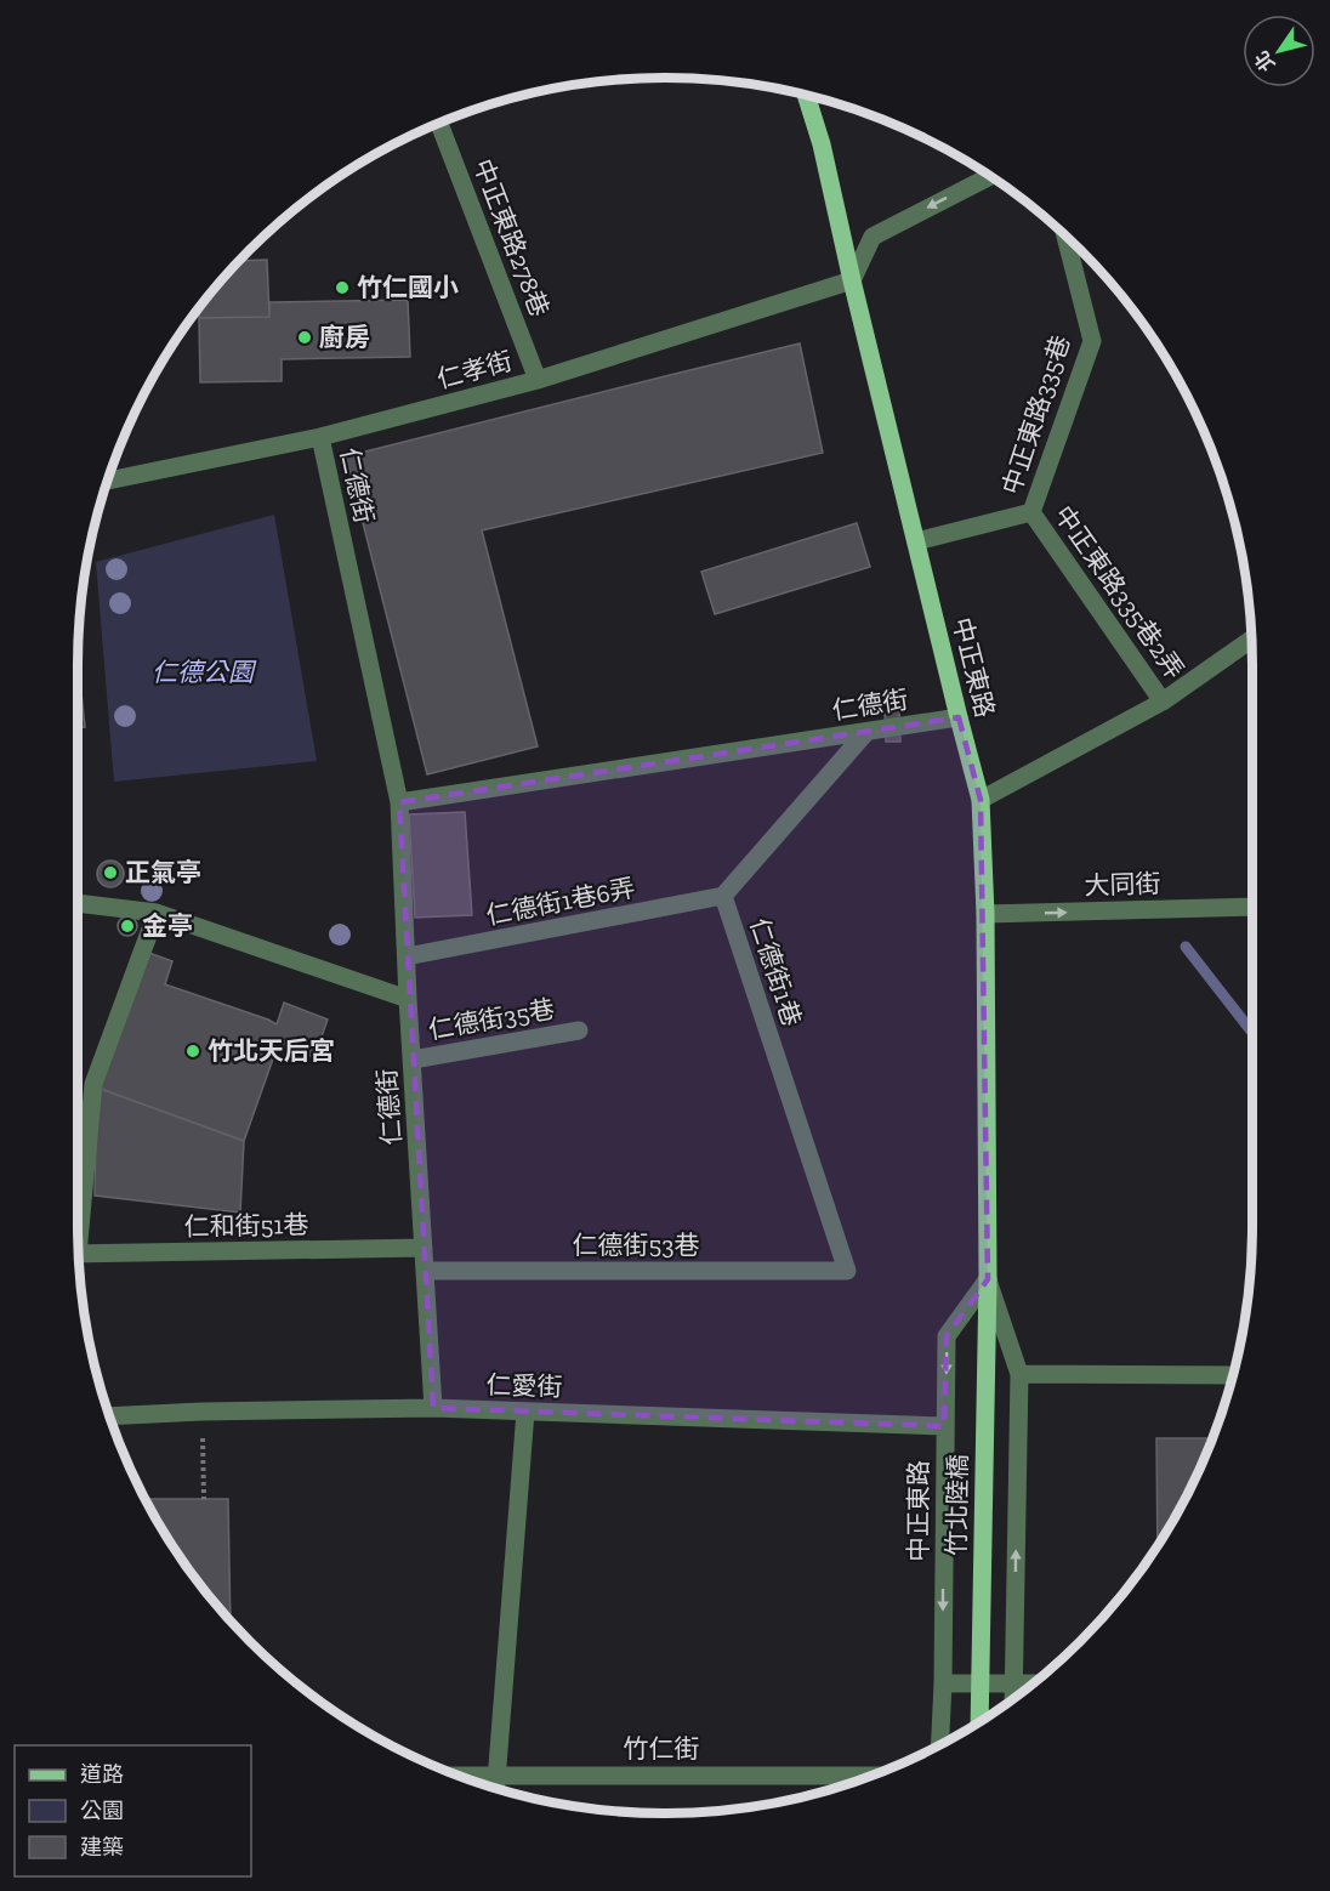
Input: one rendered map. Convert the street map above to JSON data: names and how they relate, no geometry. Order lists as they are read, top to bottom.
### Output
{
  "streets": {
    "main road": ["中正東路", "竹北陸橋"],
    "street": [
      "中正東路278巷",
      "仁孝街",
      "中正東路335巷",
      "仁德街",
      "中正東路335巷2弄",
      "大同街",
      "仁德街1巷6弄",
      "仁德街1巷",
      "仁德街35巷",
      "仁和街51巷",
      "仁德街53巷",
      "仁愛街",
      "竹仁街"
    ]
  },
  "crossings": [
    ["中正東路278巷", "仁孝街"],
    ["仁孝街", "仁德街"],
    ["仁孝街", "中正東路"],
    ["中正東路335巷", "中正東路335巷2弄"],
    ["中正東路335巷", "中正東路"],
    ["仁德街", "中正東路"],
    ["仁德街", "仁德街1巷6弄"],
    ["仁德街", "仁德街1巷"],
    ["仁德街", "仁德街35巷"],
    ["仁德街", "仁和街51巷"],
    ["仁德街", "仁德街53巷"],
    ["仁德街", "仁愛街"],
    ["中正東路335巷2弄", "中正東路"],
    ["中正東路", "大同街"],
    ["中正東路", "仁愛街"],
    ["中正東路", "竹北陸橋"],
    ["仁德街1巷6弄", "仁德街1巷"],
    ["仁德街1巷", "仁德街53巷"]
  ],
  "one_way": ["大同街"],
  "parks": ["仁德公園"],
  "places": [
    "竹仁國小",
    "廚房",
    "正氣亭",
    "金亭",
    "竹北天后宮"
  ],
  "legend": ["道路", "公園", "建築"],
  "north": "bottom left"
}
